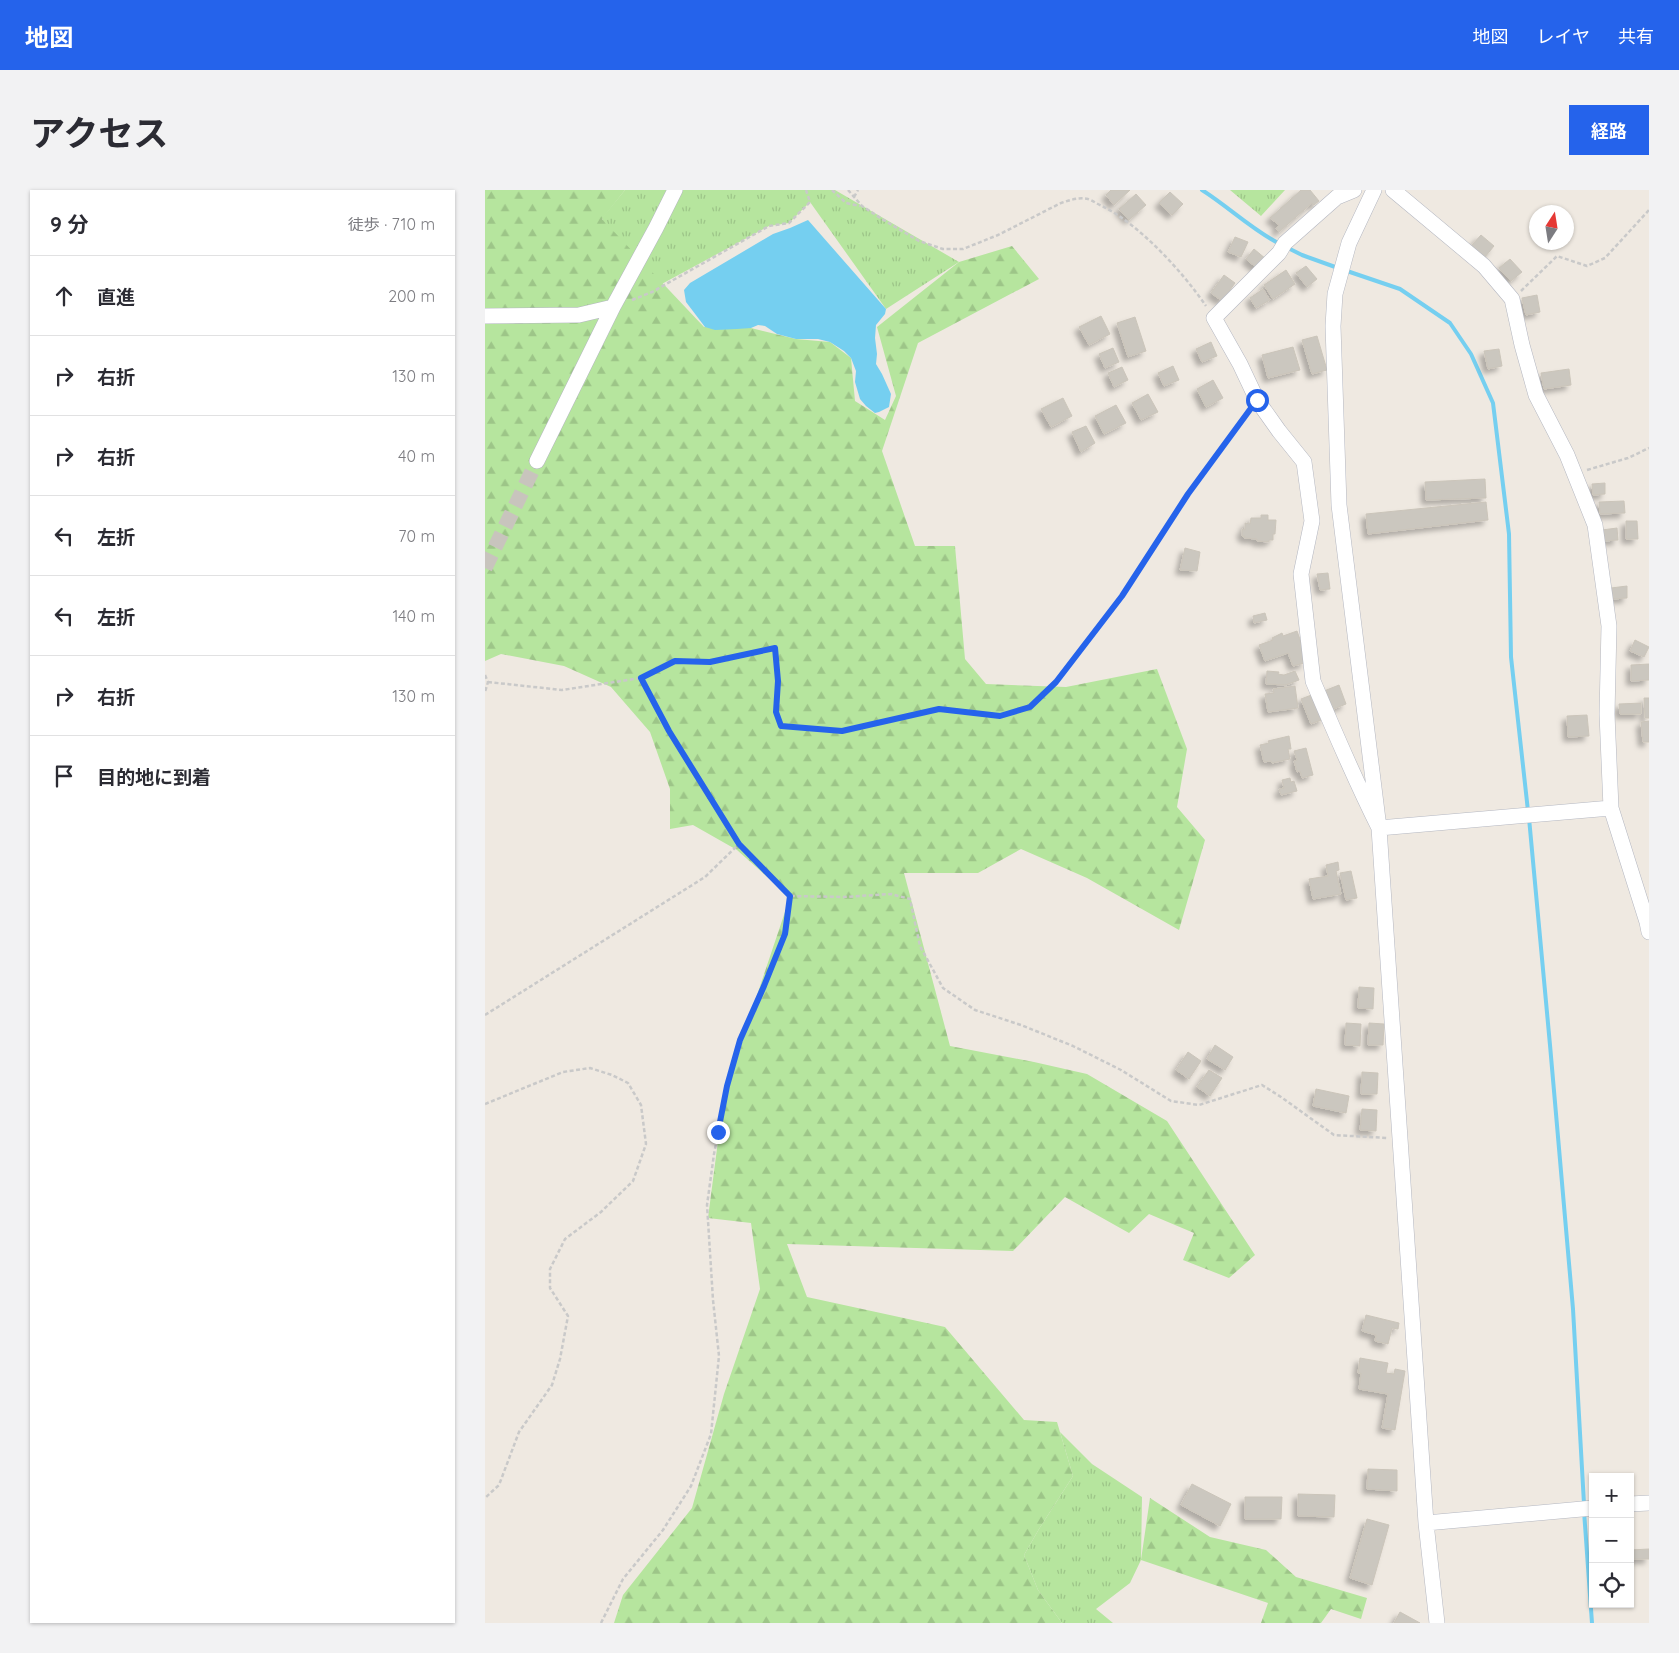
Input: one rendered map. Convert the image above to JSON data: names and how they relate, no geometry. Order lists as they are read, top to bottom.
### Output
{
  "north": "top",
  "page": {
    "header": "地図",
    "nav": ["地図", "レイヤ", "共有"],
    "title": "アクセス",
    "buttons": "経路",
    "heading": ["9 分", "徒歩 · 710 m"],
    "list": [
      ["直進", "200 m"],
      ["右折", "130 m"],
      ["右折", "40 m"],
      ["左折", "70 m"],
      ["左折", "140 m"],
      ["右折", "130 m"],
      "目的地に到着"
    ],
    "map_buttons": ["+", "−"]
  }
}
